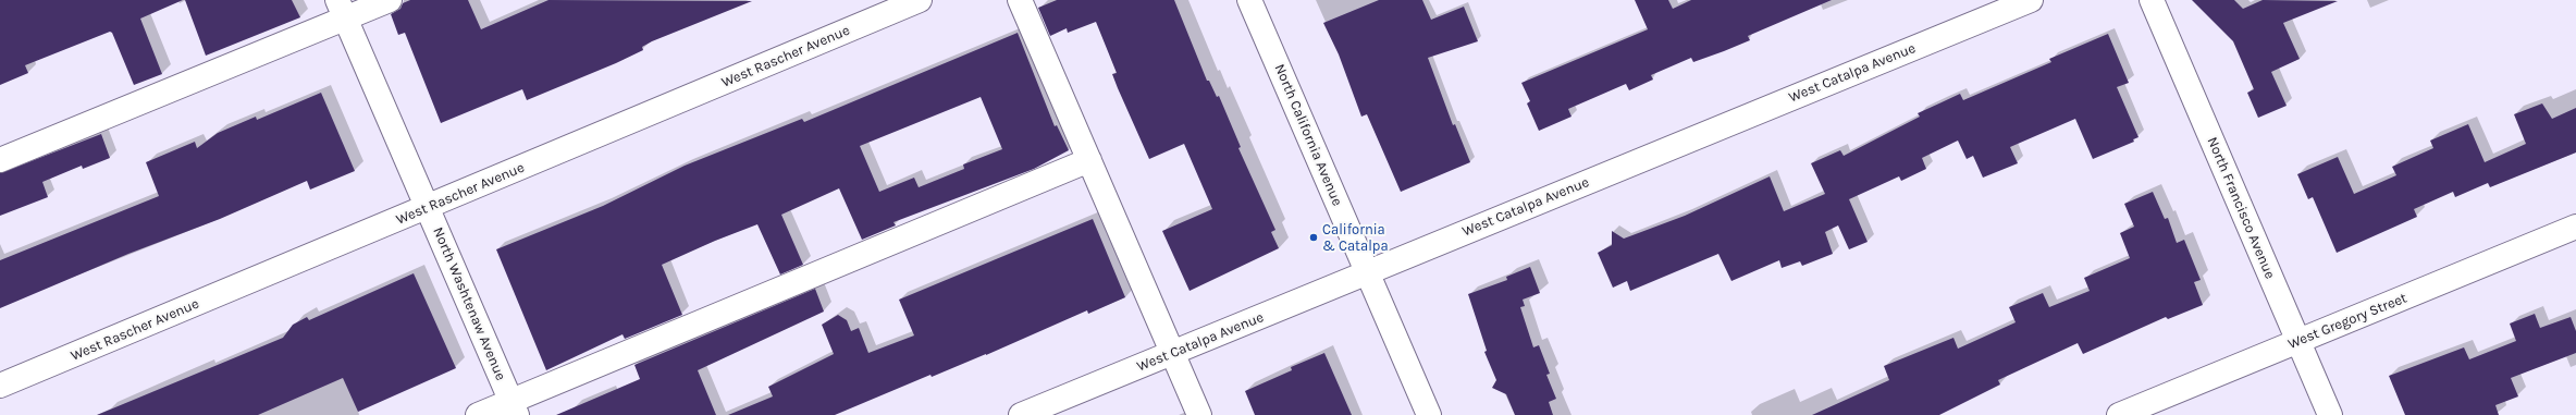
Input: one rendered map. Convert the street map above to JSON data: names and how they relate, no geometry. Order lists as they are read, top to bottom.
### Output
{
  "streets": {
    "street": [
      "West Rascher Avenue",
      "West Catalpa Avenue",
      "North California Avenue",
      "North Francisco Avenue",
      "North Washtenaw Avenue",
      "West Gregory Street"
    ]
  },
  "crossings": [
    ["West Rascher Avenue", "North Washtenaw Avenue"],
    ["West Catalpa Avenue", "North California Avenue"],
    ["North Francisco Avenue", "West Gregory Street"]
  ],
  "places": ["California & Catalpa"]
}
